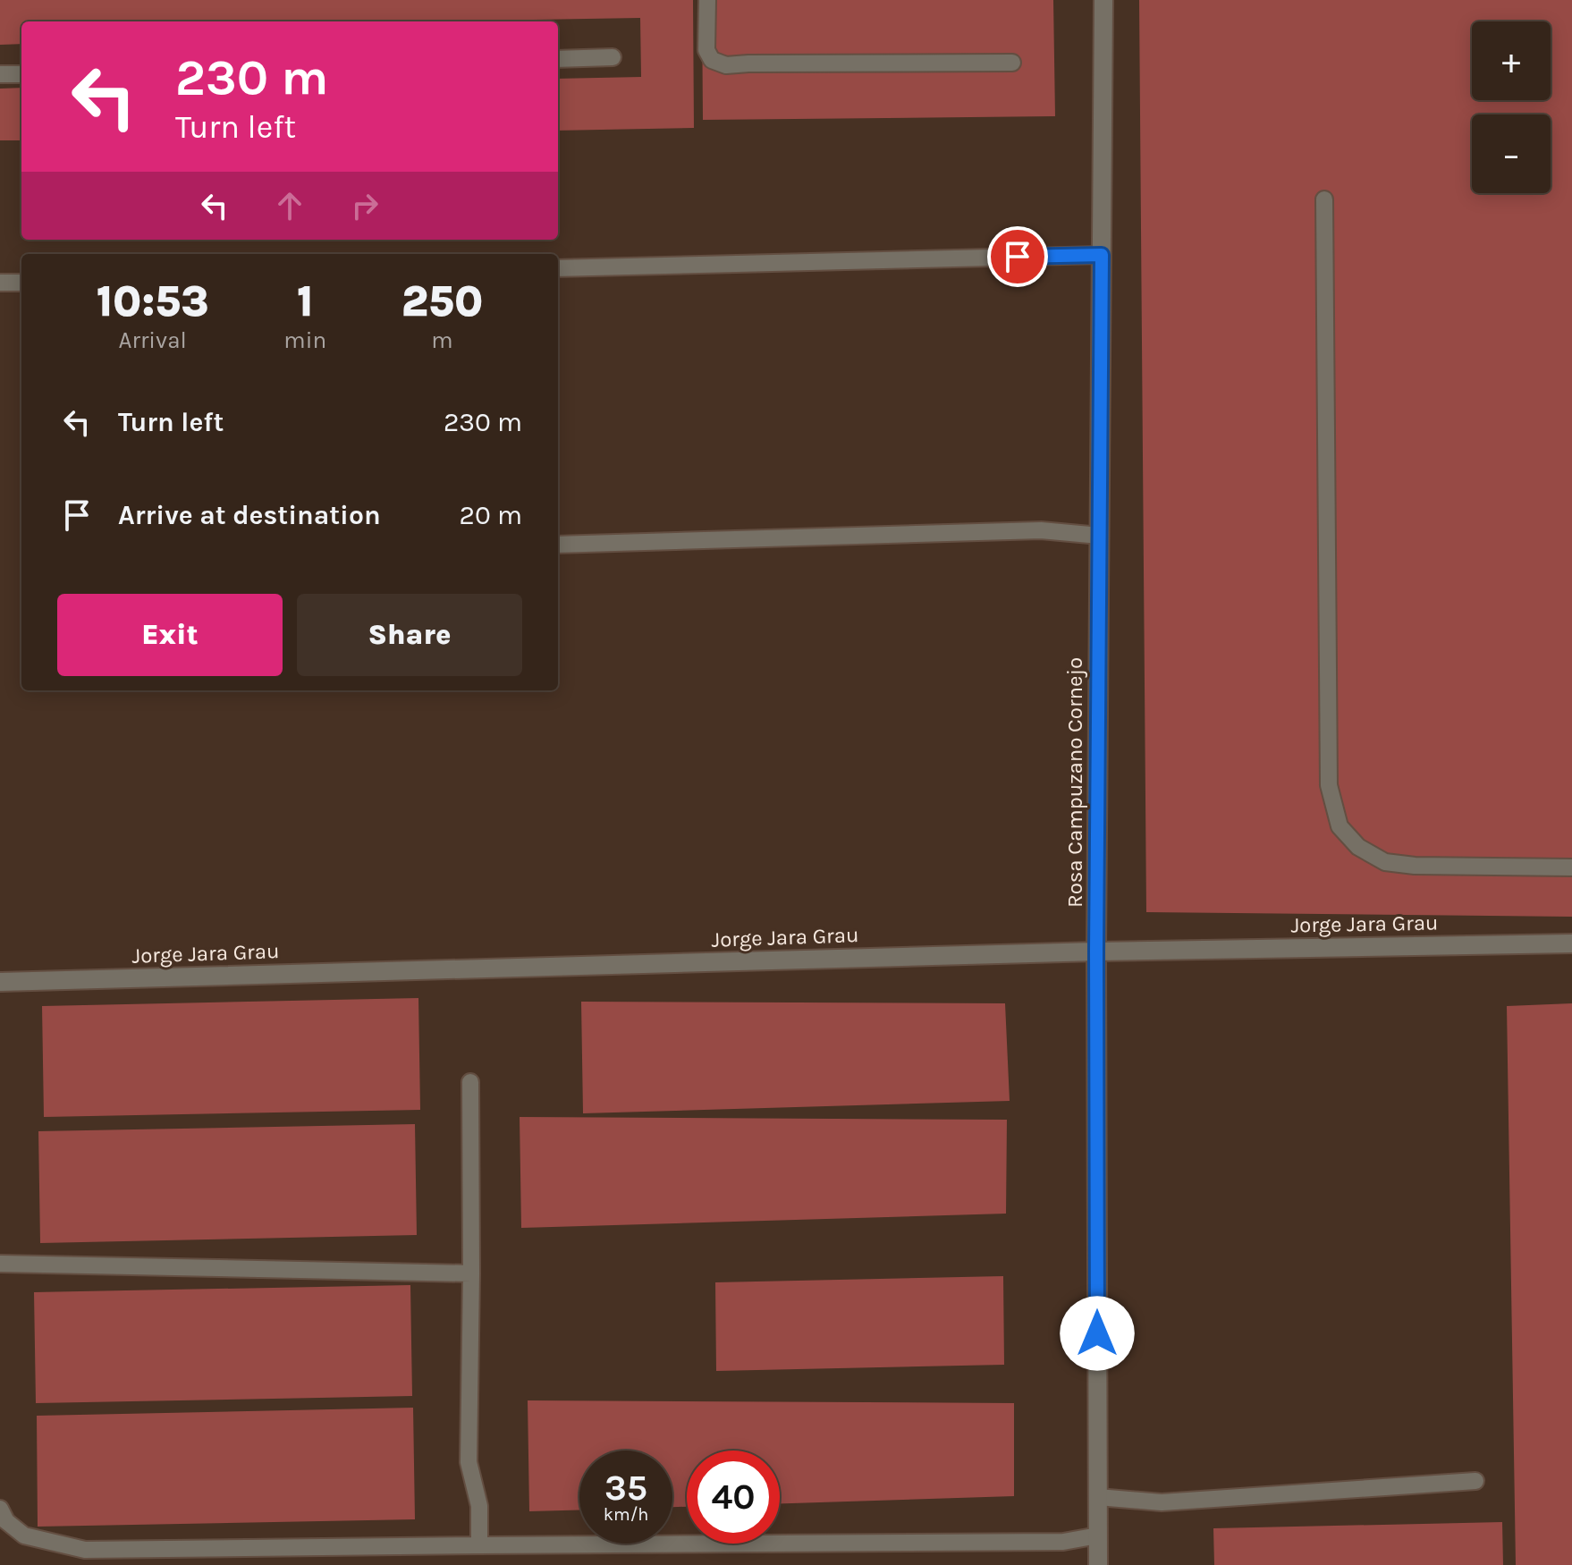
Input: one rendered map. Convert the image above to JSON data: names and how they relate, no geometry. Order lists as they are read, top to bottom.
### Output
{
  "streets": {
    "street": ["Rosa Campuzano Cornejo", "Jorge Jara Grau"]
  },
  "crossings": [
    ["Rosa Campuzano Cornejo", "Jorge Jara Grau"]
  ],
  "page": {
    "map_buttons": ["+", "−"],
    "turn": ["230 m", "Turn left"],
    "eta": [
      "10:53",
      "Arrival",
      "1",
      "min",
      "250",
      "m"
    ],
    "list": [
      {
        "name": "Turn left",
        "value": "230 m"
      },
      {
        "name": "Arrive at destination",
        "value": "20 m"
      }
    ],
    "buttons": ["Exit", "Share"],
    "speed": "35 km/h",
    "limit": "40"
  }
}
